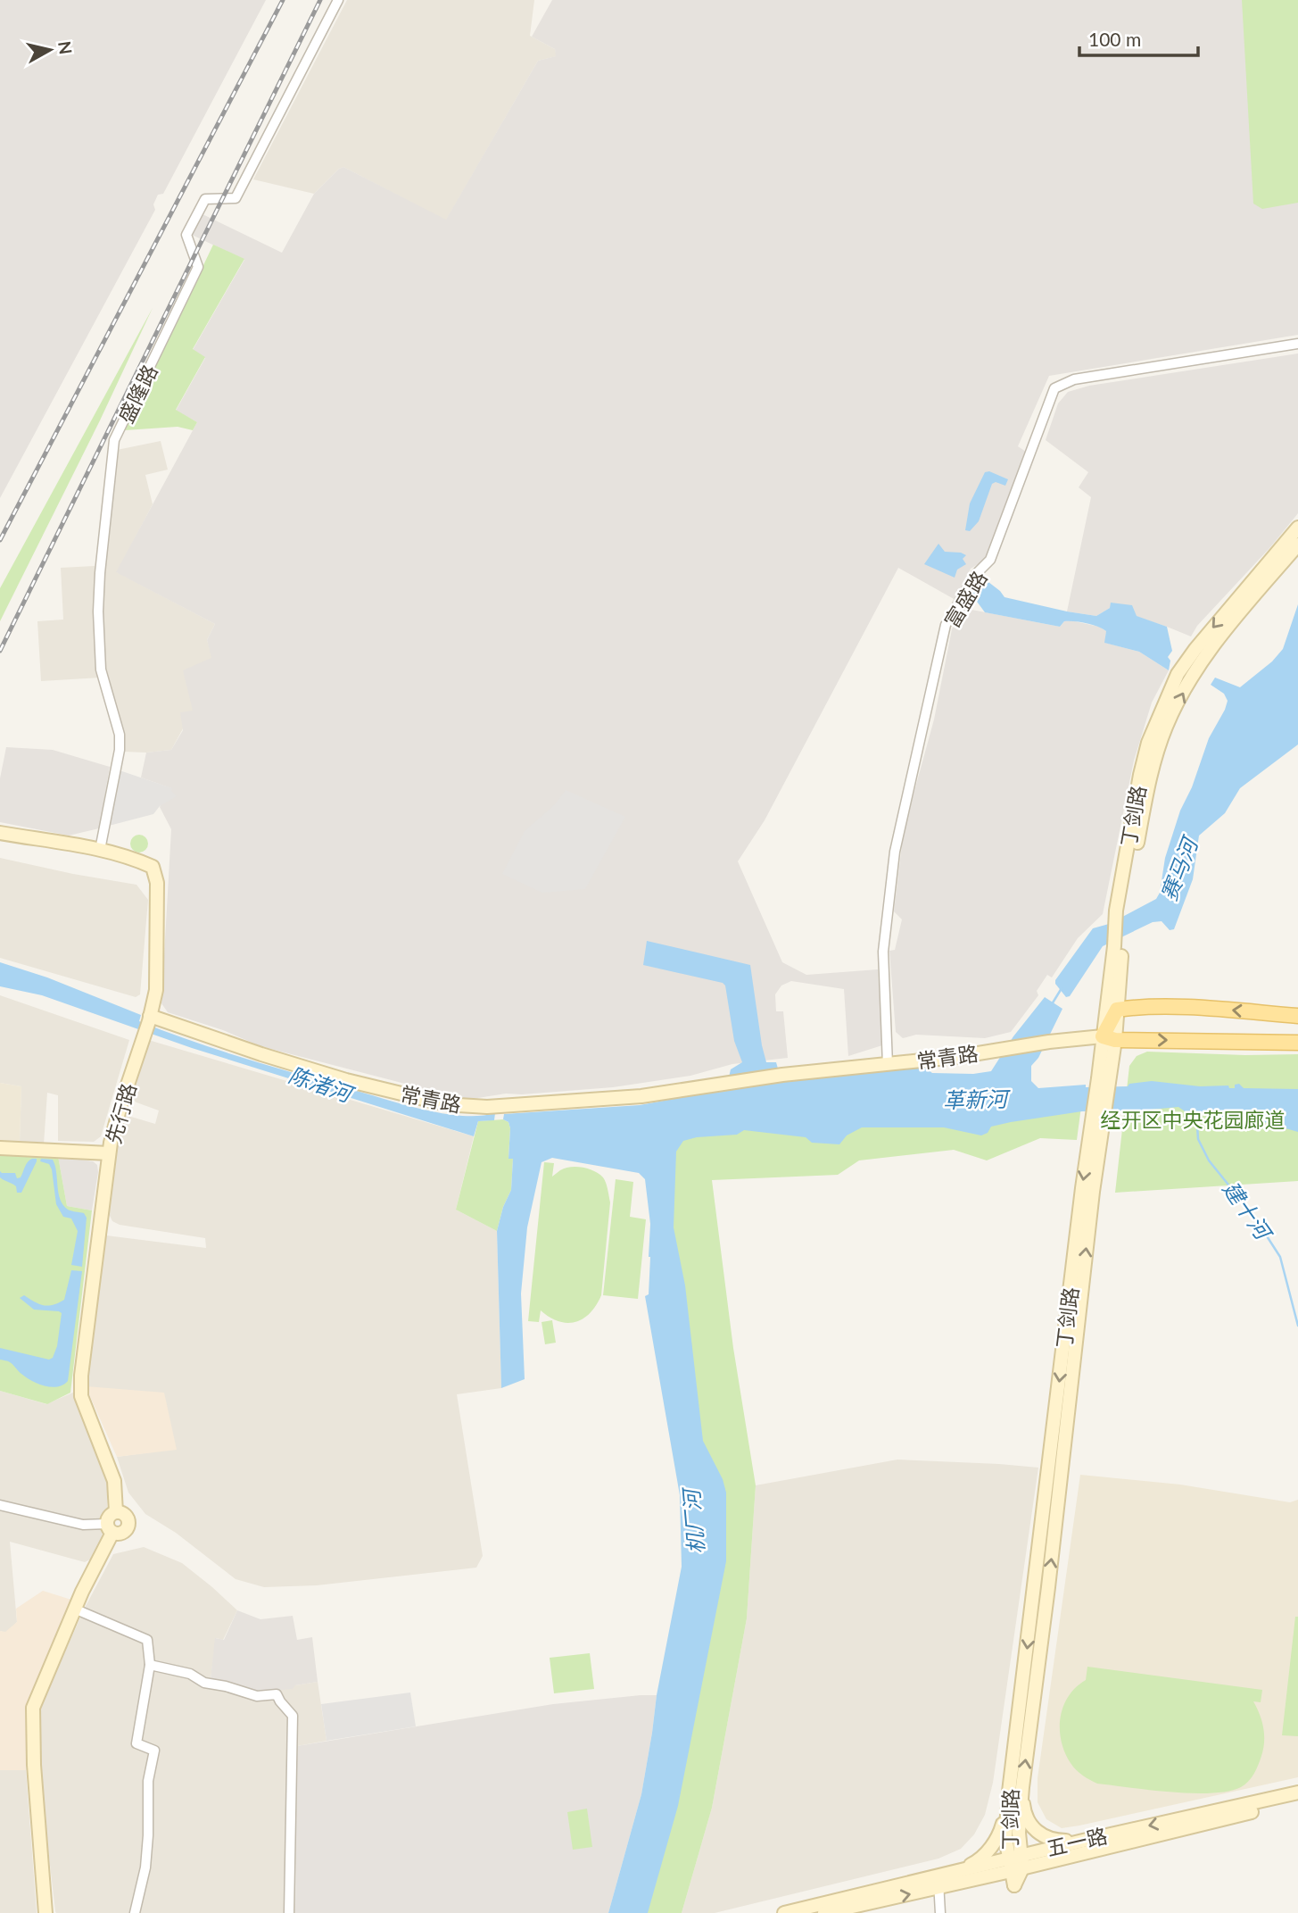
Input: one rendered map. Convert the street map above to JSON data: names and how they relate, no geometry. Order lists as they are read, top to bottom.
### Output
{
  "streets": {
    "main road": [
      "丁剑路",
      "常青路",
      "先行路",
      "五一路"
    ],
    "street": ["盛隆路", "富盛路"]
  },
  "crossings": [
    ["盛隆路", "先行路"],
    ["富盛路", "常青路"],
    ["丁剑路", "常青路"],
    ["丁剑路", "五一路"],
    ["常青路", "先行路"]
  ],
  "water": [
    "赛马河",
    "陈渚河",
    "革新河",
    "建十河",
    "机厂河"
  ],
  "parks": ["经开区中央花园廊道"],
  "scale_bar": "100 m",
  "north": "right"
}
